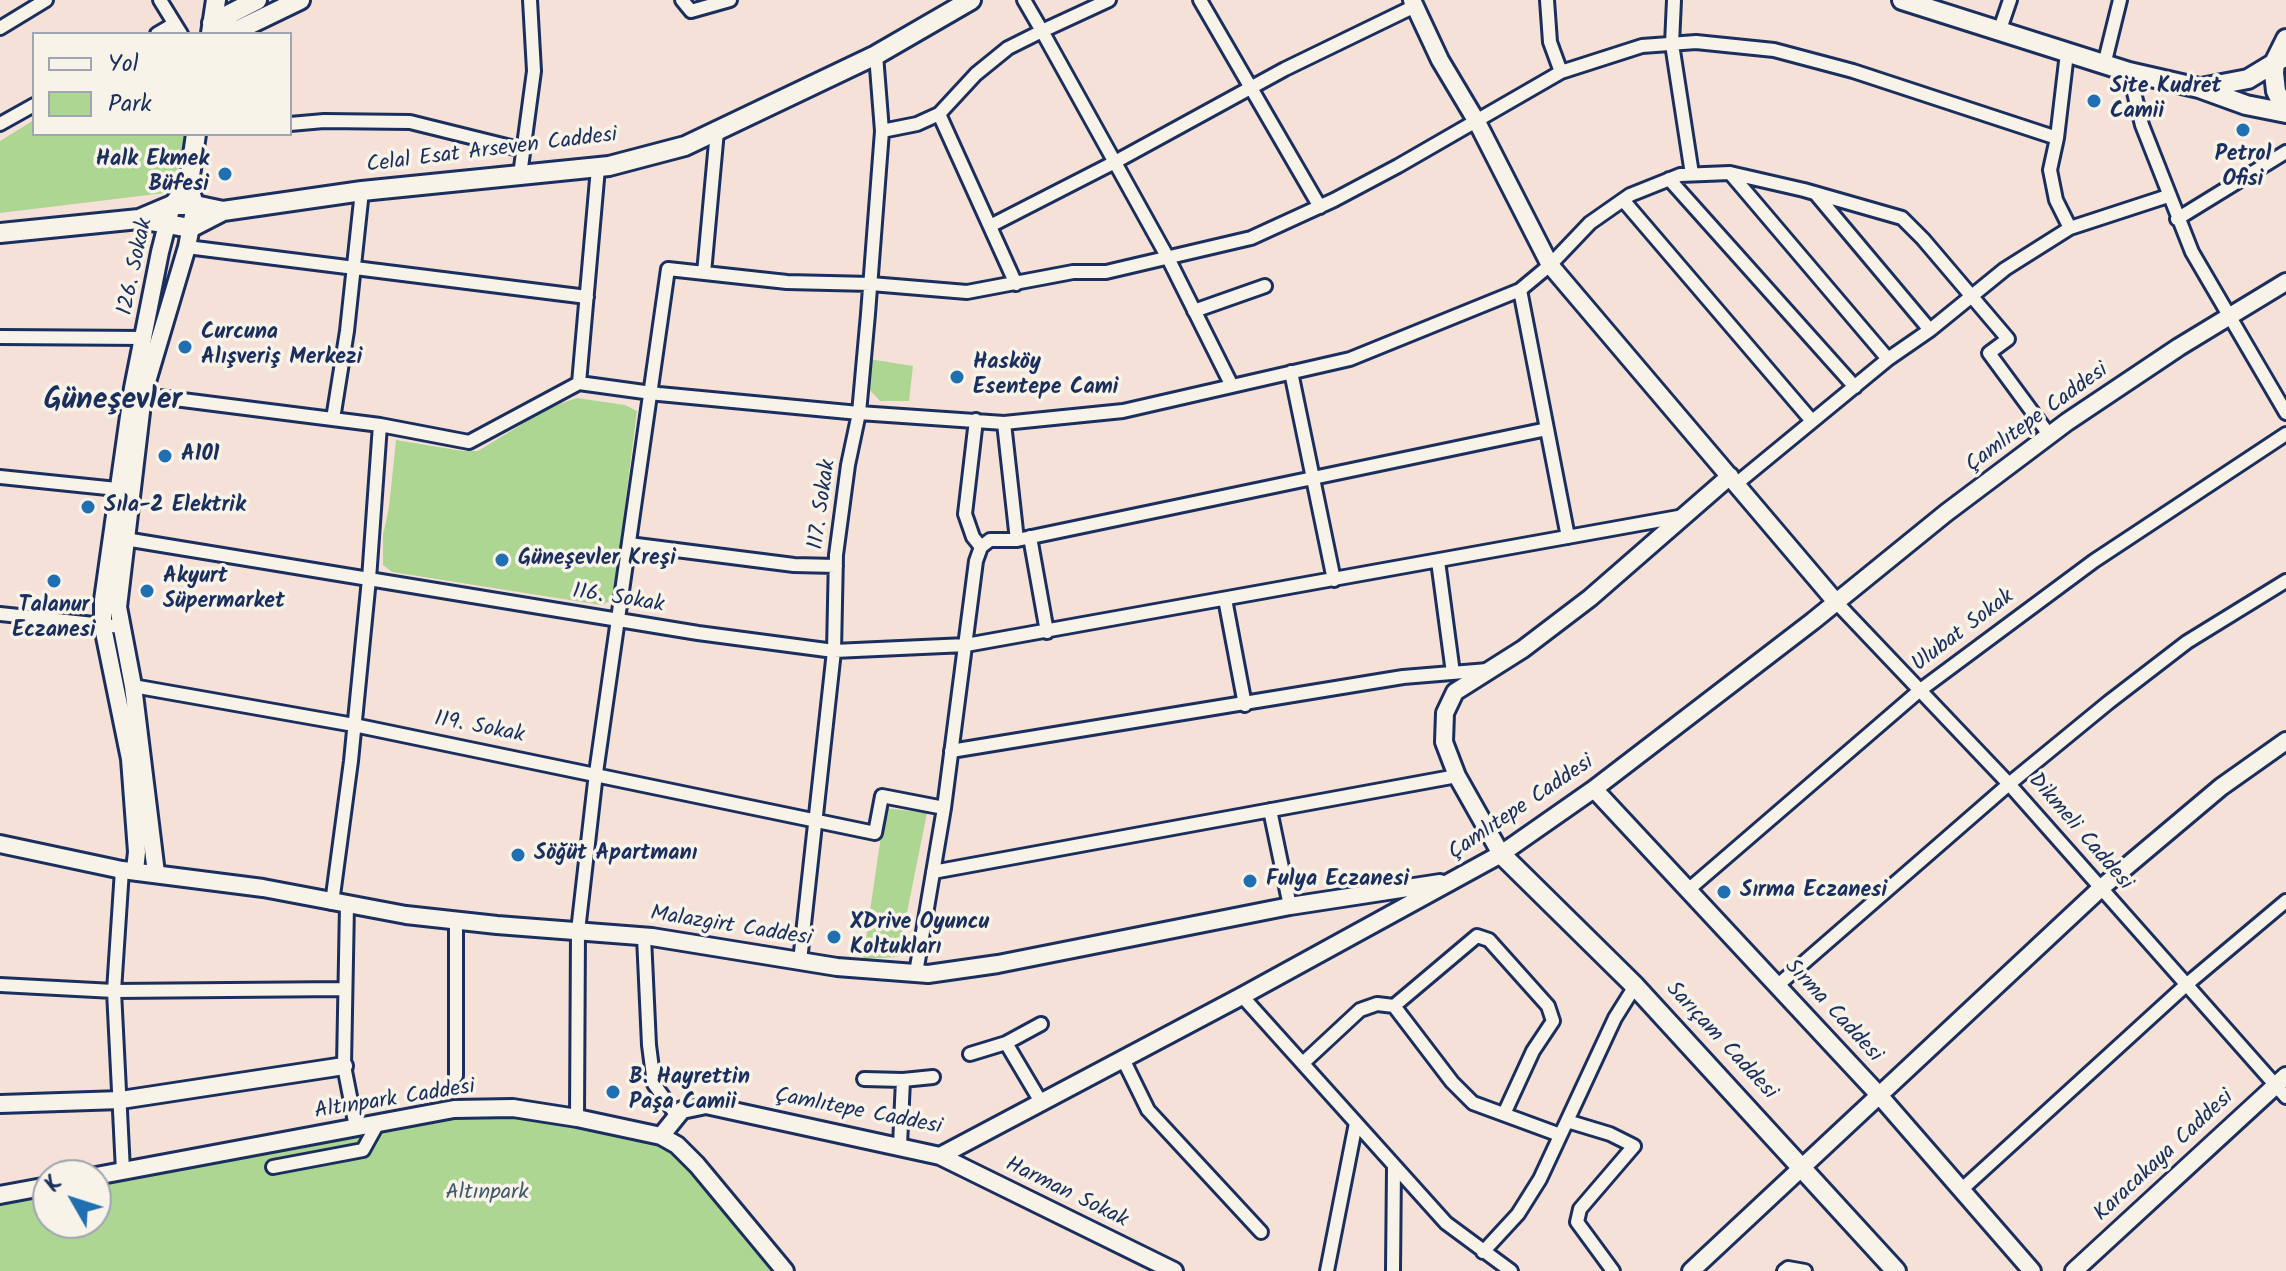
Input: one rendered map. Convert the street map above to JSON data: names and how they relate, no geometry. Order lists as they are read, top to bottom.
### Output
{
  "streets": {
    "main road": ["Celal Esat Arseven Caddesi", "Sarıçam Caddesi"],
    "street": [
      "126. Sokak",
      "Çamlıtepe Caddesi",
      "117. Sokak",
      "116. Sokak",
      "Ulubat Sokak",
      "119. Sokak",
      "Dikmeli Caddesi",
      "Malazgirt Caddesi",
      "Sırma Caddesi",
      "Altınpark Caddesi",
      "Karacakaya Caddesi",
      "Harman Sokak"
    ]
  },
  "crossings": [
    ["Celal Esat Arseven Caddesi", "117. Sokak"],
    ["126. Sokak", "116. Sokak"],
    ["126. Sokak", "119. Sokak"],
    ["126. Sokak", "Malazgirt Caddesi"],
    ["Çamlıtepe Caddesi", "Dikmeli Caddesi"],
    ["Çamlıtepe Caddesi", "Malazgirt Caddesi"],
    ["Çamlıtepe Caddesi", "Sırma Caddesi"],
    ["Çamlıtepe Caddesi", "Sarıçam Caddesi"],
    ["Çamlıtepe Caddesi", "Harman Sokak"],
    ["117. Sokak", "116. Sokak"],
    ["117. Sokak", "119. Sokak"],
    ["117. Sokak", "Malazgirt Caddesi"],
    ["Ulubat Sokak", "Dikmeli Caddesi"],
    ["Ulubat Sokak", "Sırma Caddesi"],
    ["Dikmeli Caddesi", "Karacakaya Caddesi"]
  ],
  "districts": ["Güneşevler"],
  "parks": ["Altınpark"],
  "places": [
    "Site Kudret Camii",
    "Petrol Ofisi",
    "Halk Ekmek Büfesi",
    "Curcuna Alışveriş Merkezi",
    "Hasköy Esentepe Cami",
    "A101",
    "Sıla-2 Elektrik",
    "Güneşevler Kreşi",
    "Talanur Eczanesi",
    "Akyurt Süpermarket",
    "Söğüt Apartmanı",
    "Fulya Eczanesi",
    "Sırma Eczanesi",
    "XDrive Oyuncu Koltukları",
    "B. Hayrettin Paşa Camii"
  ],
  "legend": ["Yol", "Park"],
  "north": "top left"
}
